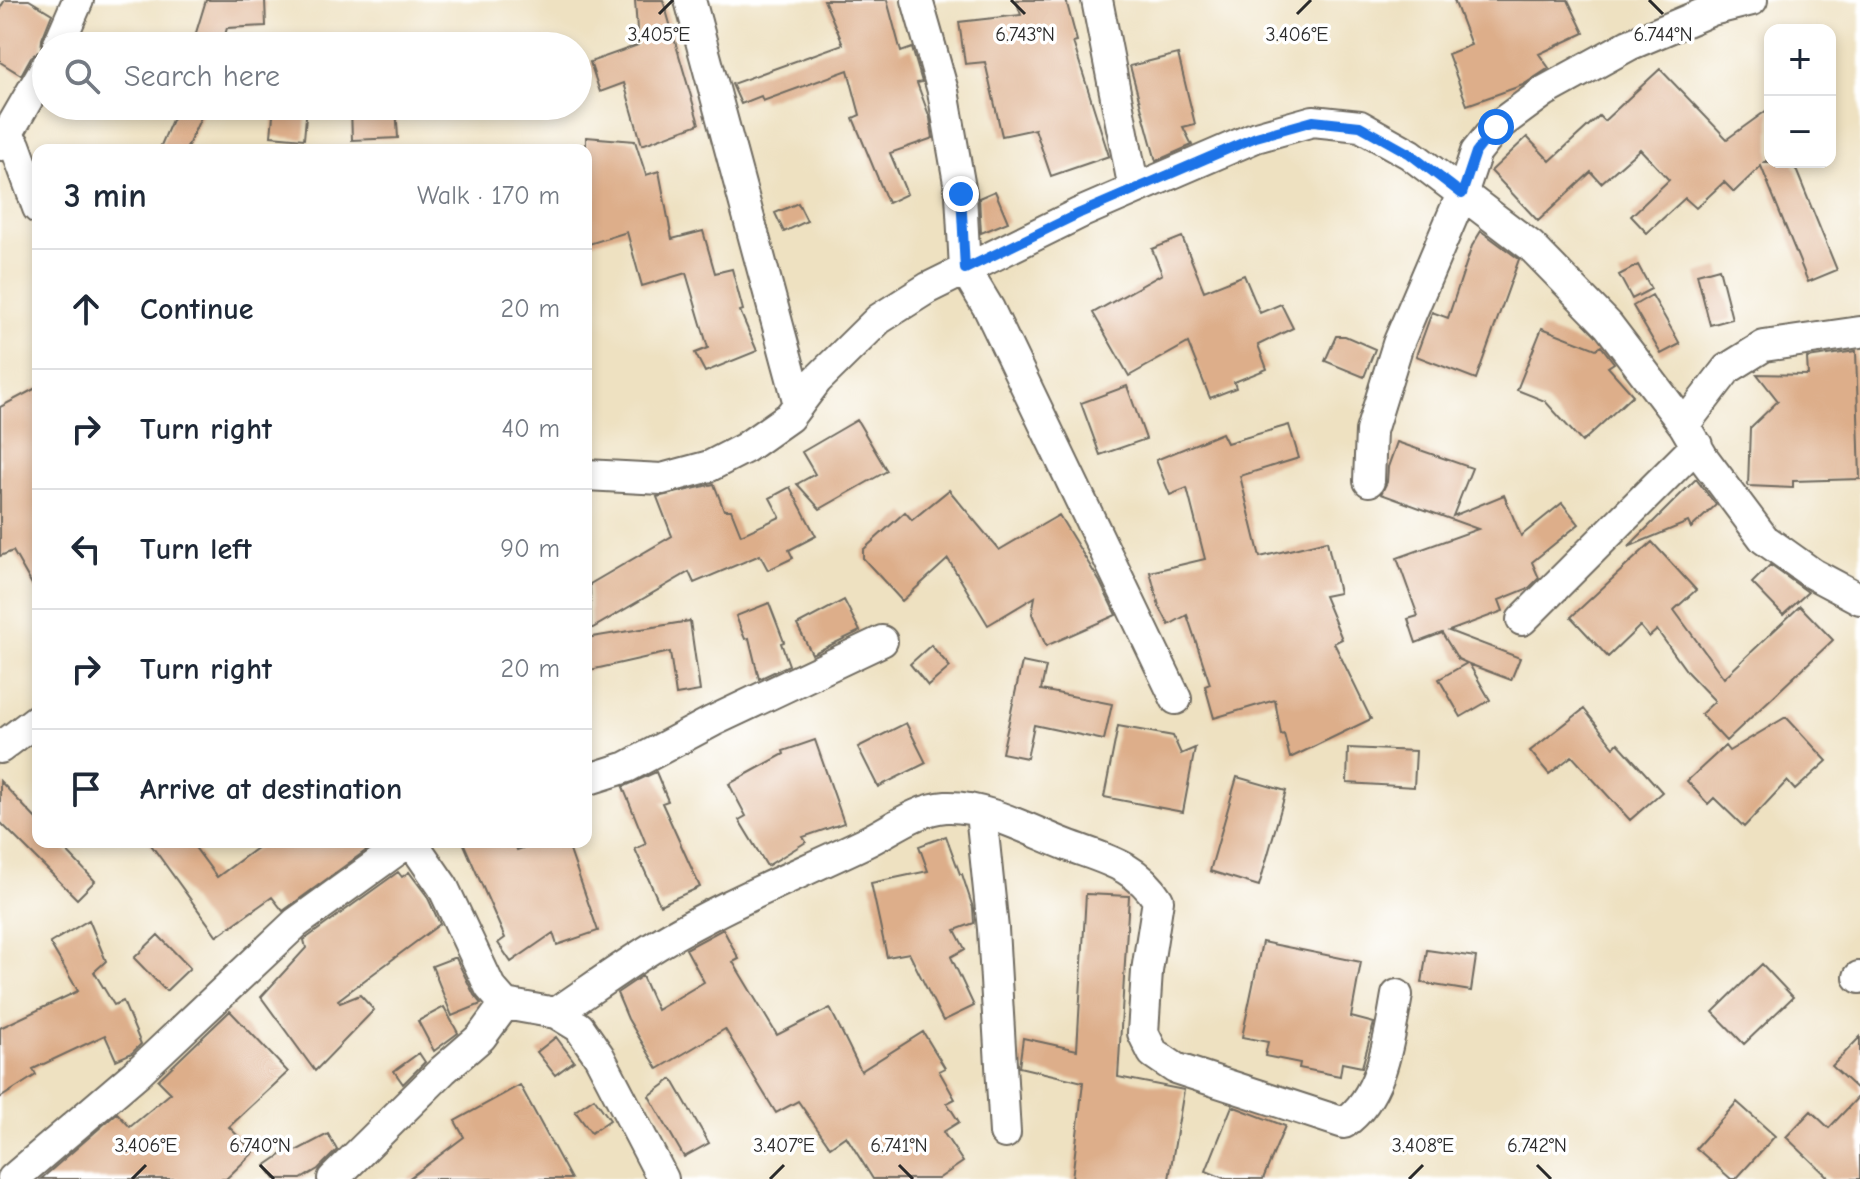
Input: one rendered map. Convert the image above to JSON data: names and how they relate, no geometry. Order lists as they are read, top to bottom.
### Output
{
  "page": {
    "map_buttons": ["+", "−"],
    "search": "Search here",
    "heading": ["3 min", "Walk · 170 m"],
    "list": [
      ["Continue", "20 m"],
      ["Turn right", "40 m"],
      ["Turn left", "90 m"],
      ["Turn right", "20 m"],
      "Arrive at destination"
    ]
  },
  "coordinates": [
    "3.405°E",
    "6.743°N",
    "3.406°E",
    "6.744°N",
    "3.407°E",
    "3.408°E",
    "6.740°N",
    "6.741°N",
    "6.742°N"
  ]
}
